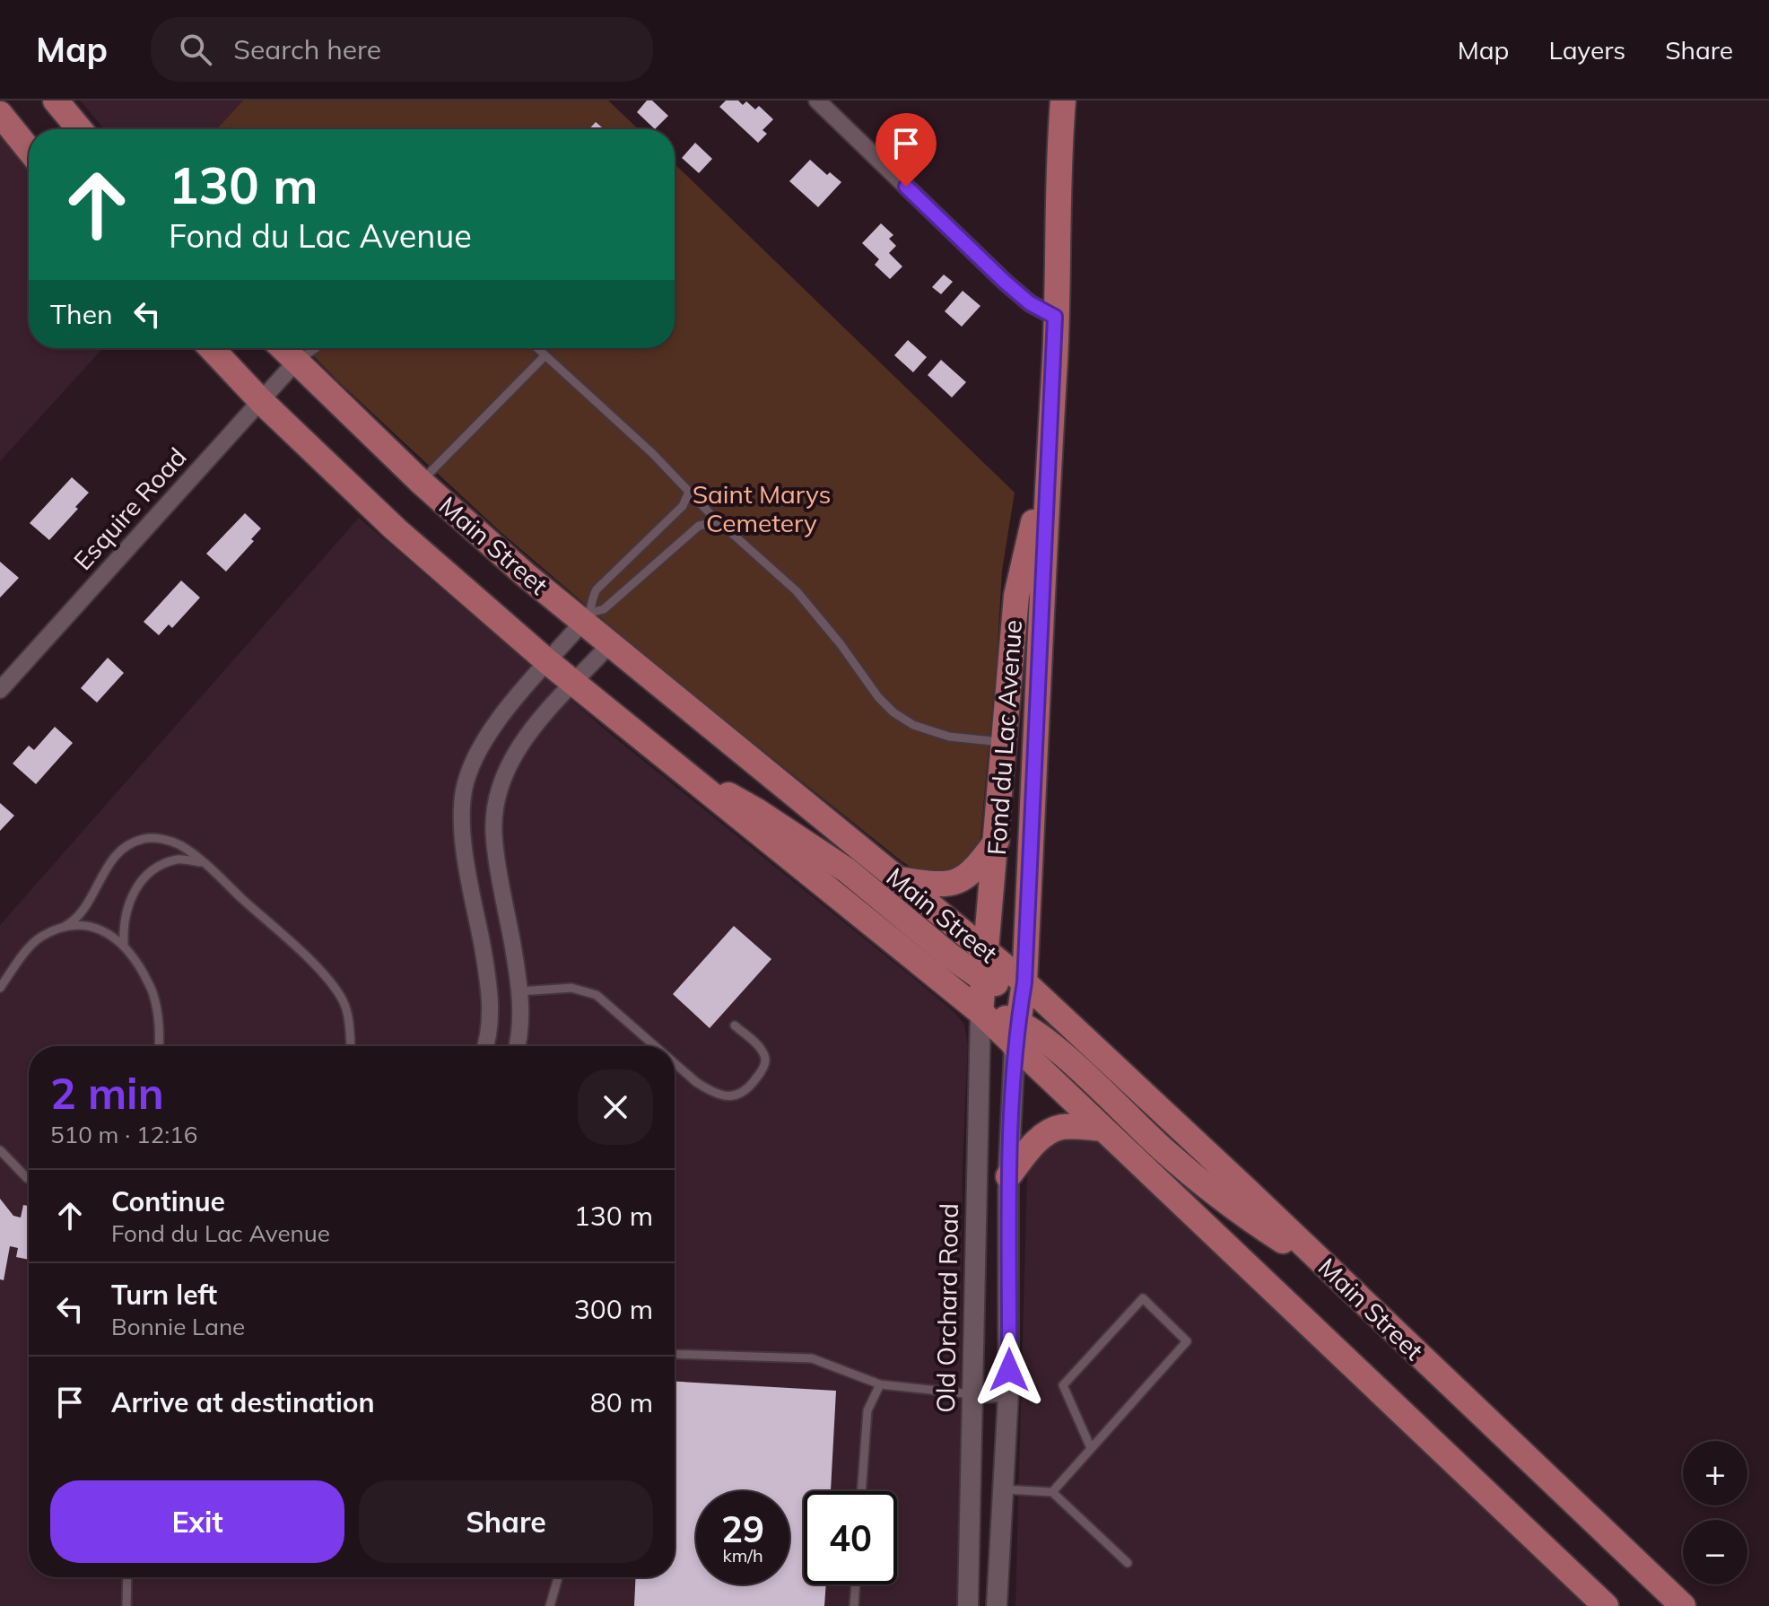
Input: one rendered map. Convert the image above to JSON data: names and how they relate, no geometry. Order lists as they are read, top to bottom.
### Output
{
  "streets": {
    "main road": ["Main Street", "Fond du Lac Avenue"],
    "street": ["Esquire Road", "Old Orchard Road"]
  },
  "crossings": [
    ["Esquire Road", "Main Street"],
    ["Main Street", "Fond du Lac Avenue"],
    ["Main Street", "Old Orchard Road"],
    ["Fond du Lac Avenue", "Old Orchard Road"]
  ],
  "parks": ["Saint Marys Cemetery"],
  "page": {
    "header": "Map",
    "search": "Search here",
    "nav": ["Map", "Layers", "Share"],
    "turn": ["130 m", "Fond du Lac Avenue"],
    "then": "Then",
    "heading": ["2 min", "510 m · 12:16"],
    "list": [
      {
        "name": "Continue",
        "note": "Fond du Lac Avenue",
        "value": "130 m"
      },
      {
        "name": "Turn left",
        "note": "Bonnie Lane",
        "value": "300 m"
      },
      {
        "name": "Arrive at destination",
        "value": "80 m"
      }
    ],
    "map_buttons": ["+", "−"],
    "buttons": ["Exit", "Share"],
    "speed": "29 km/h",
    "limit": "40"
  }
}
